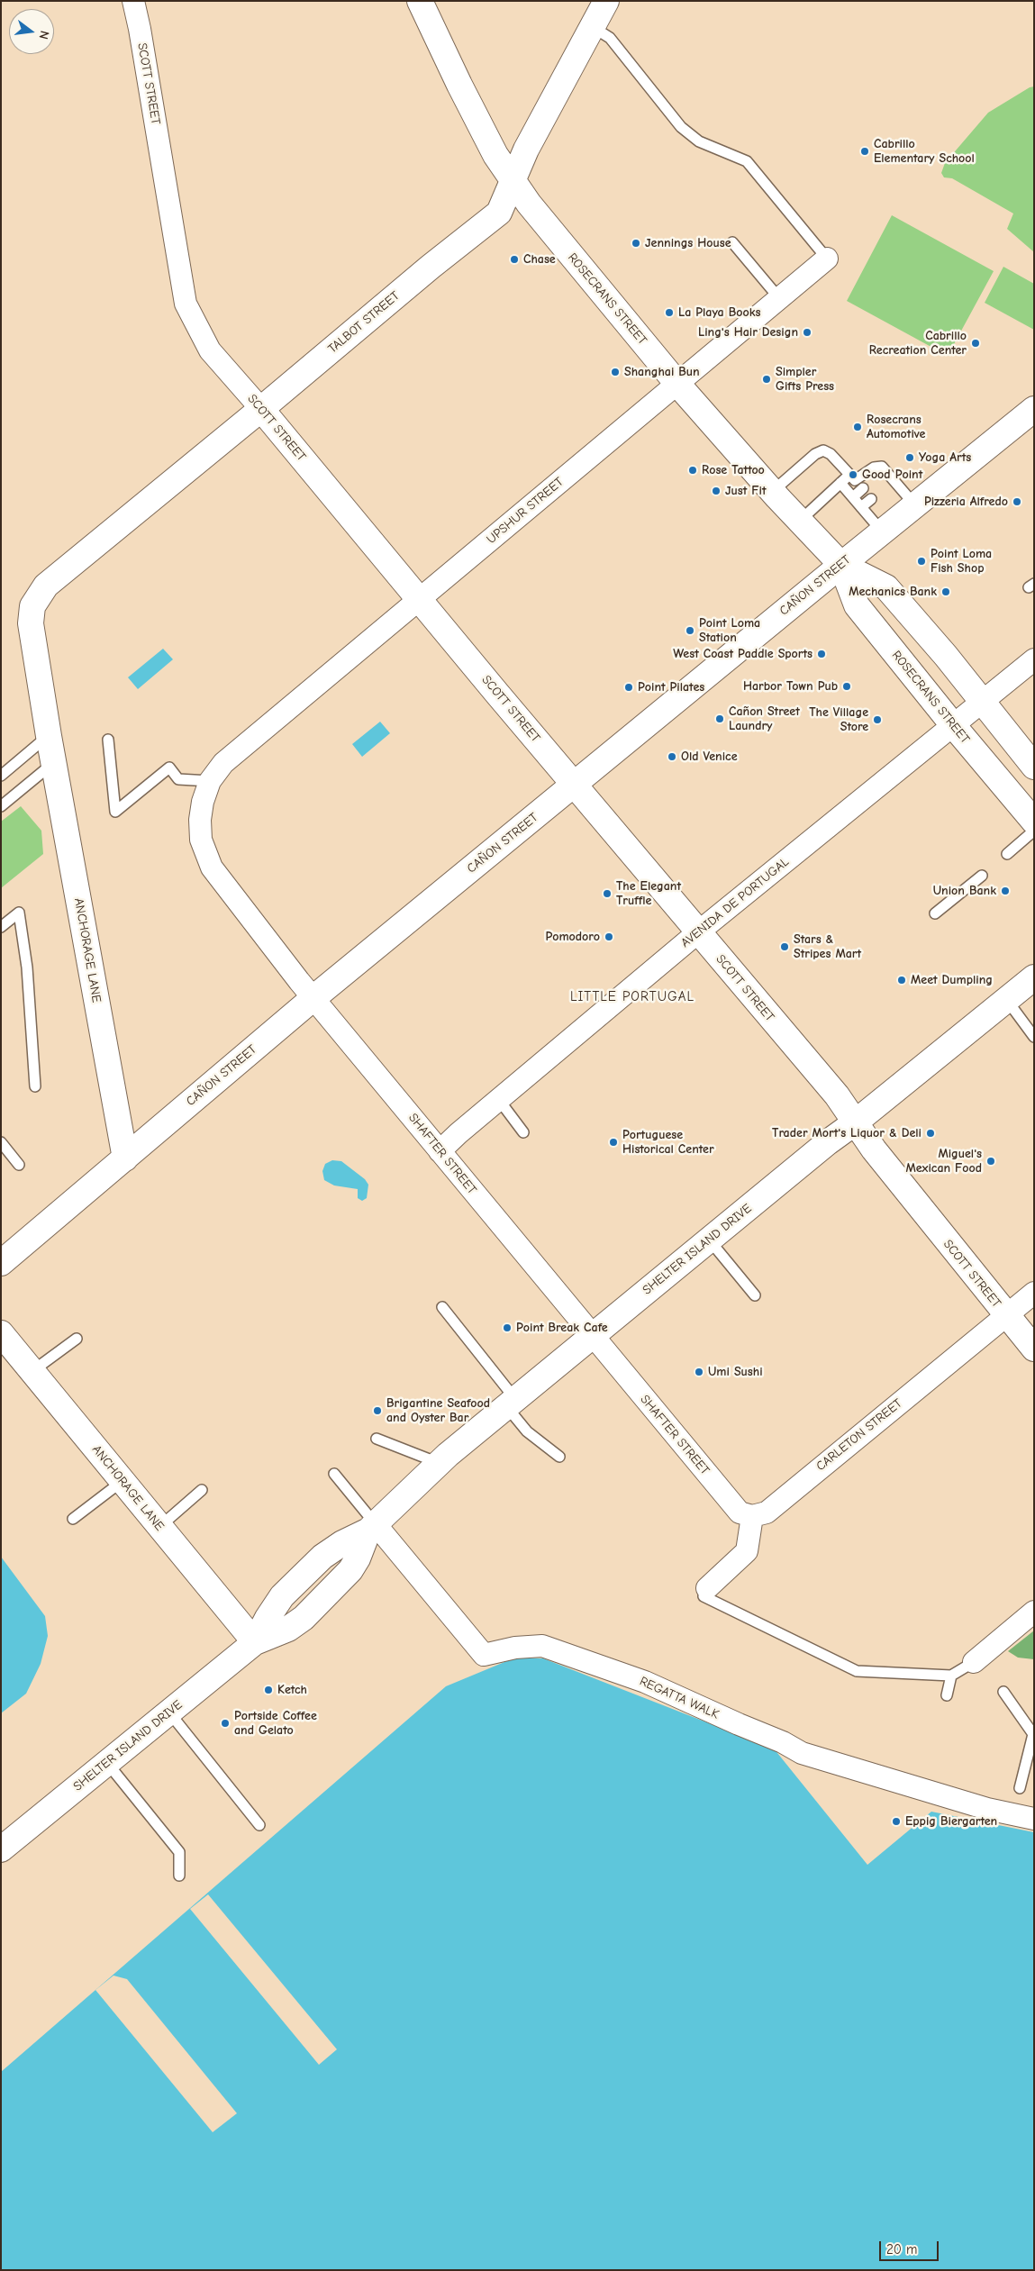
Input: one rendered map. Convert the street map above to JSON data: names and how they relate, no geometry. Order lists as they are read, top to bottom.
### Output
{
  "streets": {
    "main road": [
      "SCOTT STREET",
      "ROSECRANS STREET",
      "TALBOT STREET",
      "CAÑON STREET",
      "ANCHORAGE LANE",
      "SHELTER ISLAND DRIVE"
    ],
    "street": [
      "UPSHUR STREET",
      "AVENIDA DE PORTUGAL",
      "SHAFTER STREET",
      "CARLETON STREET",
      "REGATTA WALK"
    ]
  },
  "crossings": [
    ["SCOTT STREET", "TALBOT STREET"],
    ["SCOTT STREET", "UPSHUR STREET"],
    ["SCOTT STREET", "CAÑON STREET"],
    ["SCOTT STREET", "AVENIDA DE PORTUGAL"],
    ["SCOTT STREET", "SHELTER ISLAND DRIVE"],
    ["SCOTT STREET", "CARLETON STREET"],
    ["ROSECRANS STREET", "TALBOT STREET"],
    ["ROSECRANS STREET", "UPSHUR STREET"],
    ["ROSECRANS STREET", "CAÑON STREET"],
    ["ROSECRANS STREET", "AVENIDA DE PORTUGAL"],
    ["TALBOT STREET", "ANCHORAGE LANE"],
    ["UPSHUR STREET", "SHAFTER STREET"],
    ["CAÑON STREET", "ANCHORAGE LANE"],
    ["CAÑON STREET", "SHAFTER STREET"],
    ["AVENIDA DE PORTUGAL", "SHAFTER STREET"],
    ["ANCHORAGE LANE", "SHELTER ISLAND DRIVE"],
    ["SHAFTER STREET", "SHELTER ISLAND DRIVE"],
    ["SHAFTER STREET", "CARLETON STREET"],
    ["SHELTER ISLAND DRIVE", "REGATTA WALK"]
  ],
  "districts": ["LITTLE PORTUGAL"],
  "places": [
    "Cabrillo Elementary School",
    "Jennings House",
    "Chase",
    "La Playa Books",
    "Ling's Hair Design",
    "Cabrillo Recreation Center",
    "Shanghai Bun",
    "Simpler Gifts Press",
    "Rosecrans Automotive",
    "Yoga Arts",
    "Rose Tattoo",
    "Good Point",
    "Just Fit",
    "Pizzeria Alfredo",
    "Point Loma Fish Shop",
    "Mechanics Bank",
    "Point Loma Station",
    "West Coast Paddle Sports",
    "Harbor Town Pub",
    "Point Pilates",
    "Cañon Street Laundry",
    "The Village Store",
    "Old Venice",
    "Union Bank",
    "The Elegant Truffle",
    "Pomodoro",
    "Stars & Stripes Mart",
    "Meet Dumpling",
    "Trader Mort's Liquor & Deli",
    "Portuguese Historical Center",
    "Miguel's Mexican Food",
    "Point Break Cafe",
    "Umi Sushi",
    "Brigantine Seafood and Oyster Bar",
    "Ketch",
    "Portside Coffee and Gelato",
    "Eppig Biergarten"
  ],
  "scale_bar": "20 m",
  "north": "right"
}
